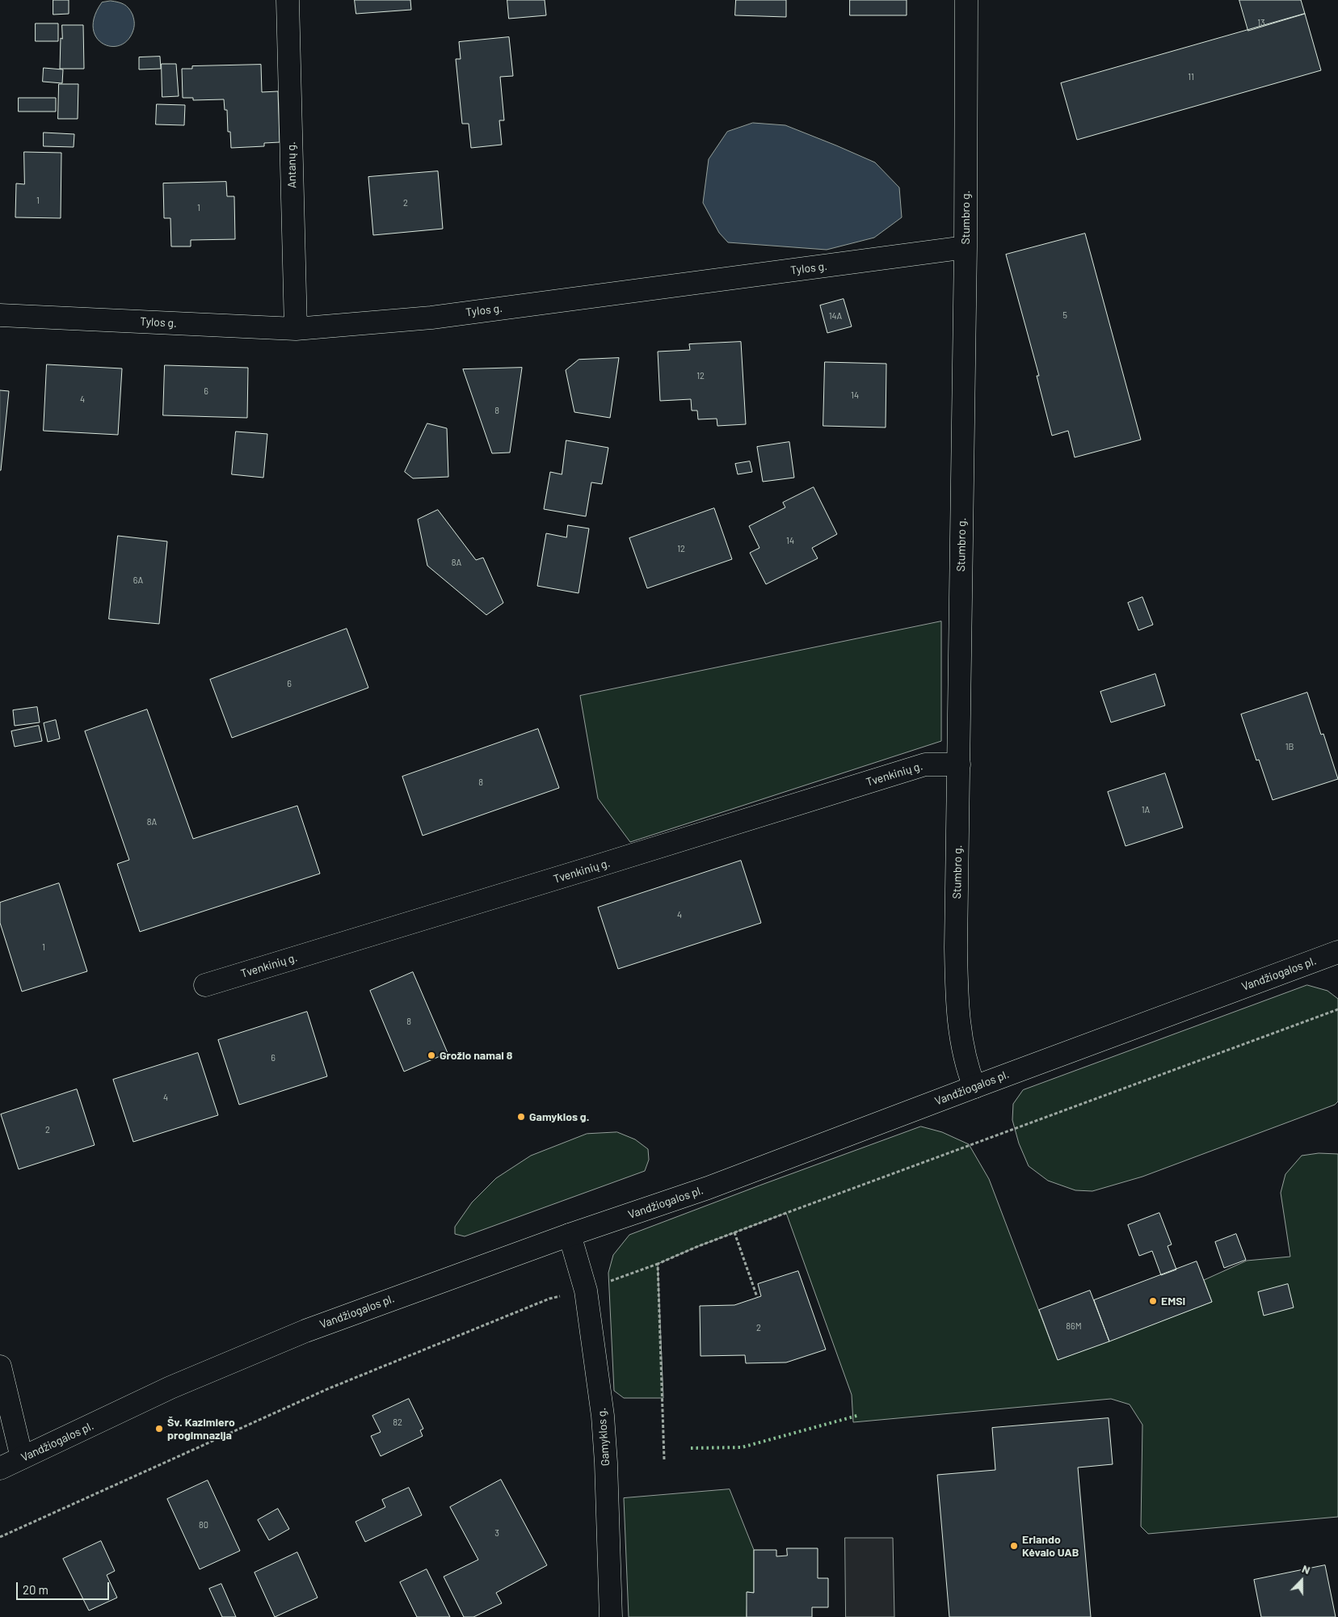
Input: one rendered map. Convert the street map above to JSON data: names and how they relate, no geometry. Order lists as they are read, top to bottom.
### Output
{
  "streets": {
    "street": [
      "Antanų g.",
      "Stumbro g.",
      "Tylos g.",
      "Tvenkinių g.",
      "Vandžiogalos pl.",
      "Gamyklos g."
    ]
  },
  "crossings": [
    ["Antanų g.", "Tylos g."],
    ["Stumbro g.", "Tylos g."],
    ["Stumbro g.", "Tvenkinių g."],
    ["Stumbro g.", "Vandžiogalos pl."],
    ["Vandžiogalos pl.", "Gamyklos g."]
  ],
  "places": [
    "Grožio namai 8",
    "Gamyklos g.",
    "EMSI",
    "Šv. Kazimiero progimnazija",
    "Erlando Kėvalo UAB"
  ],
  "house_numbers": [
    "13",
    "11",
    "1",
    "2",
    "1",
    "5",
    "14A",
    "12",
    "6",
    "14",
    "4",
    "8",
    "14",
    "12",
    "8A",
    "6A",
    "6",
    "1B",
    "8",
    "1A",
    "8A",
    "4",
    "1",
    "8",
    "6",
    "4",
    "2",
    "86M",
    "2",
    "82",
    "80",
    "3"
  ],
  "scale_bar": "20 m",
  "north": "top"
}
